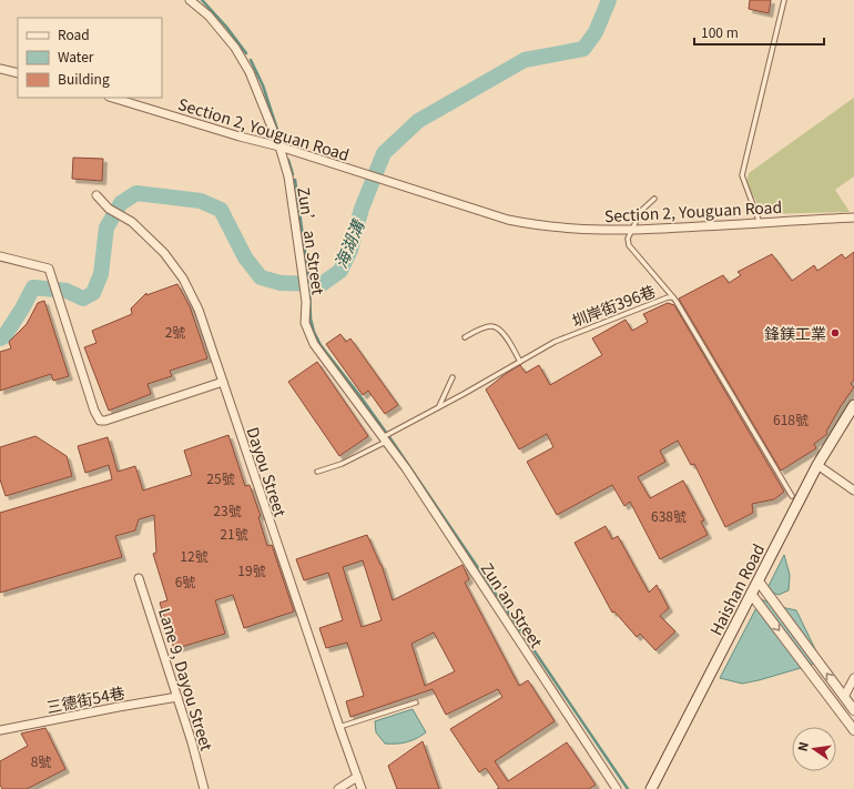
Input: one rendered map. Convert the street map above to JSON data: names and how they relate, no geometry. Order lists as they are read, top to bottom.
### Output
{
  "streets": {
    "main road": ["Haishan Road"],
    "street": [
      "Section 2, Youguan Road",
      "Zun’an Street",
      "Dayou Street",
      "Zun'an Street",
      "Lane 9, Dayou Street",
      "三德街54巷"
    ],
    "lane": ["圳岸街396巷"]
  },
  "crossings": [
    ["Section 2, Youguan Road", "Zun’an Street"],
    ["Zun’an Street", "圳岸街396巷"],
    ["Zun’an Street", "Zun'an Street"],
    ["圳岸街396巷", "Zun'an Street"],
    ["Lane 9, Dayou Street", "三德街54巷"]
  ],
  "water": ["海湖溝"],
  "places": ["鋒鎂工業"],
  "house_numbers": [
    "2號",
    "618號",
    "25號",
    "23號",
    "638號",
    "21號",
    "12號",
    "19號",
    "6號",
    "8號"
  ],
  "legend": ["Road", "Water", "Building"],
  "scale_bar": "100 m",
  "north": "left"
}
